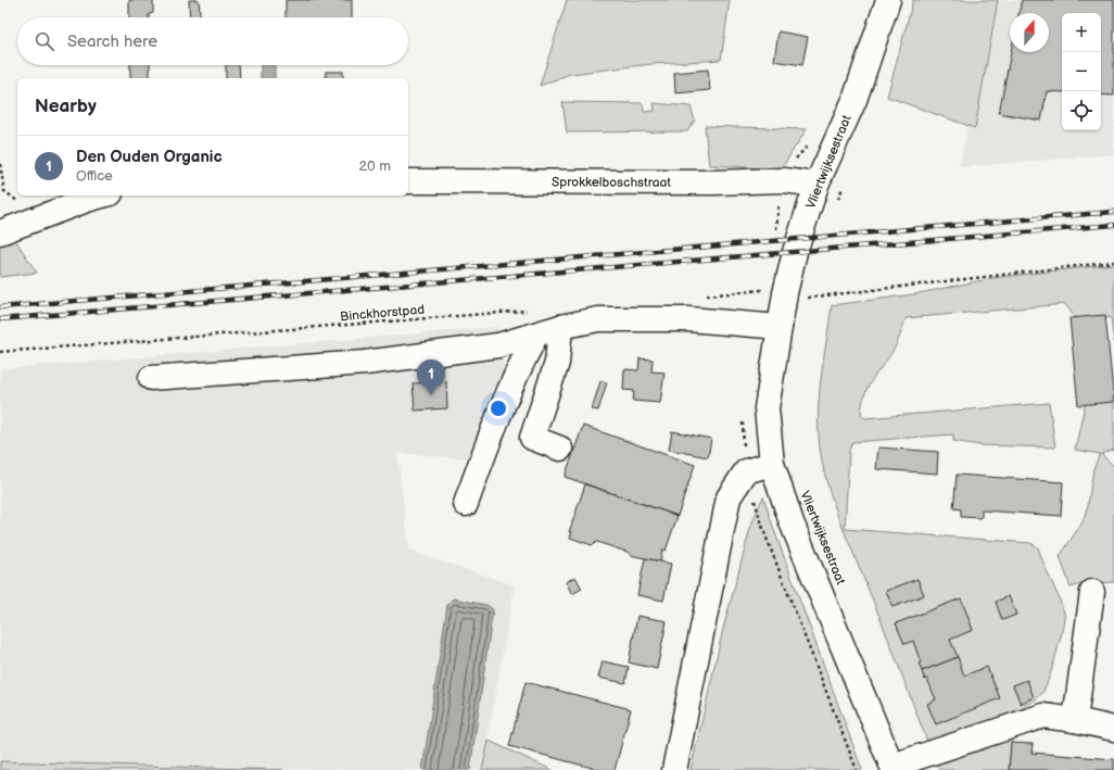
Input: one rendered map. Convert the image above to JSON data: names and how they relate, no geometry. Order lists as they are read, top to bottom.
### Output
{
  "streets": {
    "street": ["Vliertwijksestraat", "Sprokkelboschstraat"],
    "path": ["Binckhorstpad"]
  },
  "crossings": [
    ["Vliertwijksestraat", "Sprokkelboschstraat"]
  ],
  "north": "top",
  "page": {
    "map_buttons": ["+", "−"],
    "search": "Search here",
    "heading": "Nearby",
    "list": [
      {
        "mark": "1",
        "name": "Den Ouden Organic",
        "note": "Office",
        "value": "20 m"
      }
    ],
    "pins": "1"
  }
}
